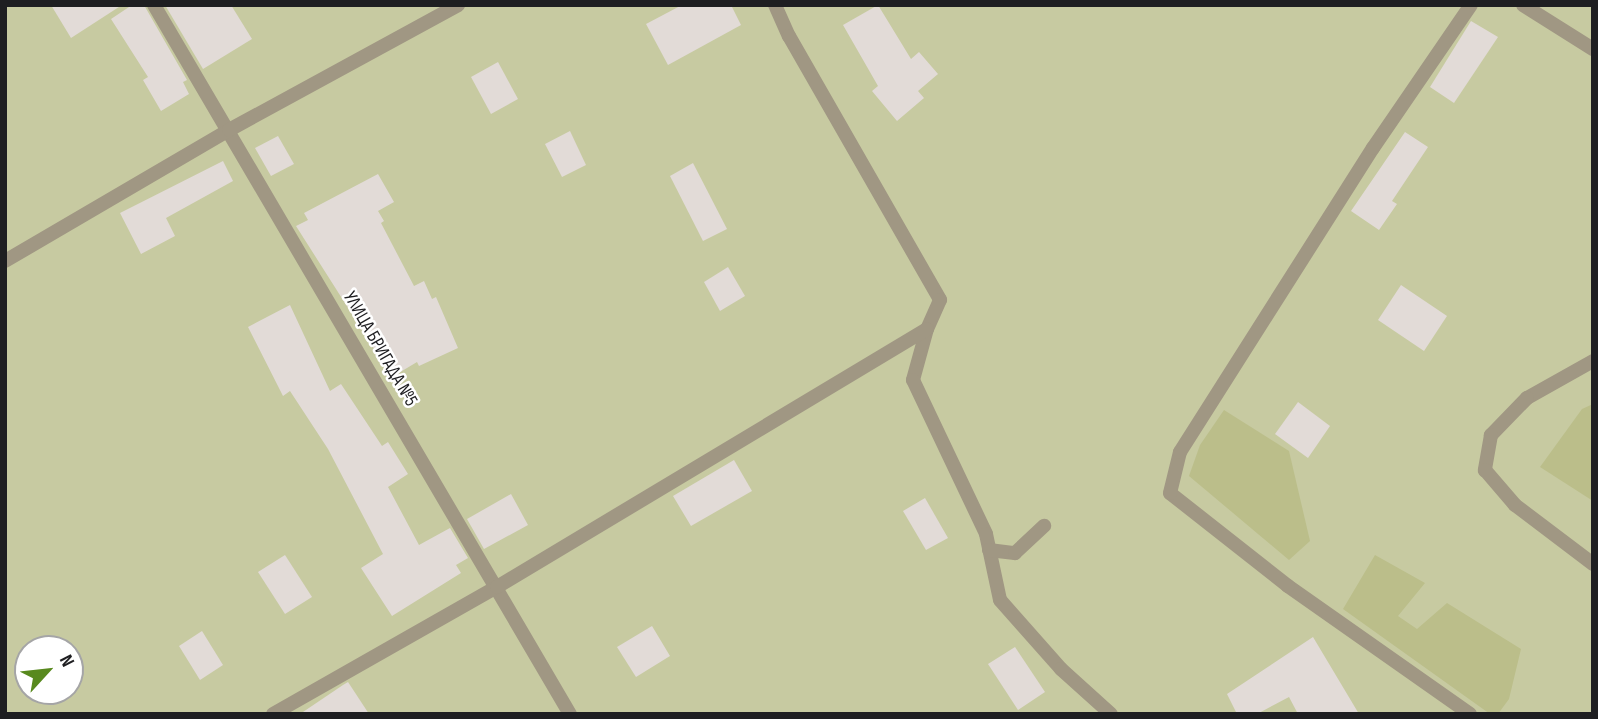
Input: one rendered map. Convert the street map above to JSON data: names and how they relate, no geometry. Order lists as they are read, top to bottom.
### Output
{
  "streets": {
    "lane": ["УЛИЦА БРИГАДА №5"]
  },
  "north": "top right"
}
